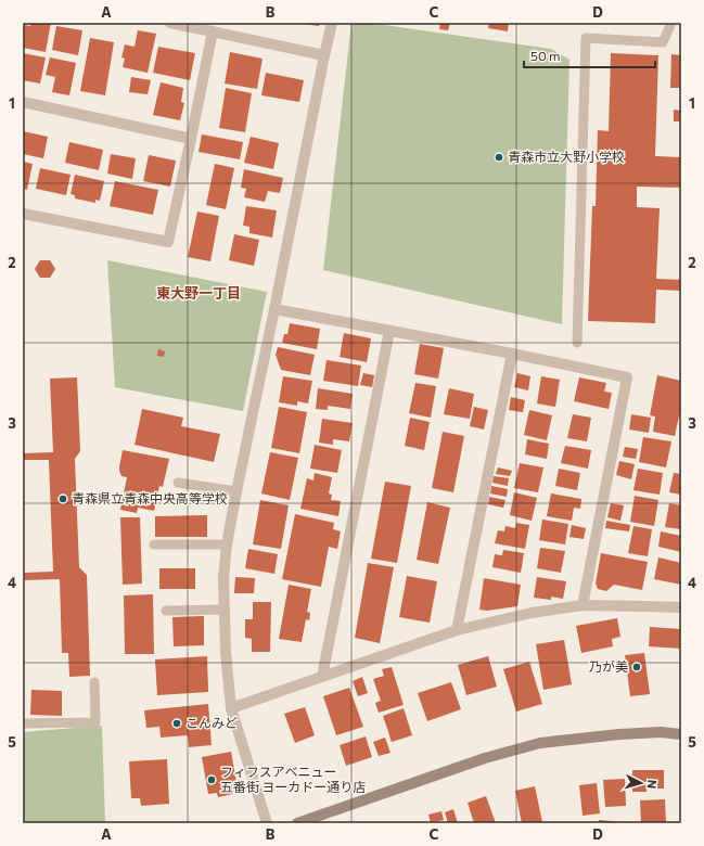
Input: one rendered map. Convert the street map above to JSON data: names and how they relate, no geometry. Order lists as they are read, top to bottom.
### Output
{
  "districts": ["東大野一丁目"],
  "places": [
    "青森市立大野小学校",
    "青森県立青森中央高等学校",
    "乃が美",
    "こんみど",
    "フィフスアベニュー 五番街 ヨーカドー通り店"
  ],
  "scale_bar": "50 m",
  "north": "right",
  "grid": {
    "columns": [
      "A",
      "B",
      "C",
      "D"
    ],
    "rows": [
      "1",
      "2",
      "3",
      "4",
      "5"
    ]
  }
}
